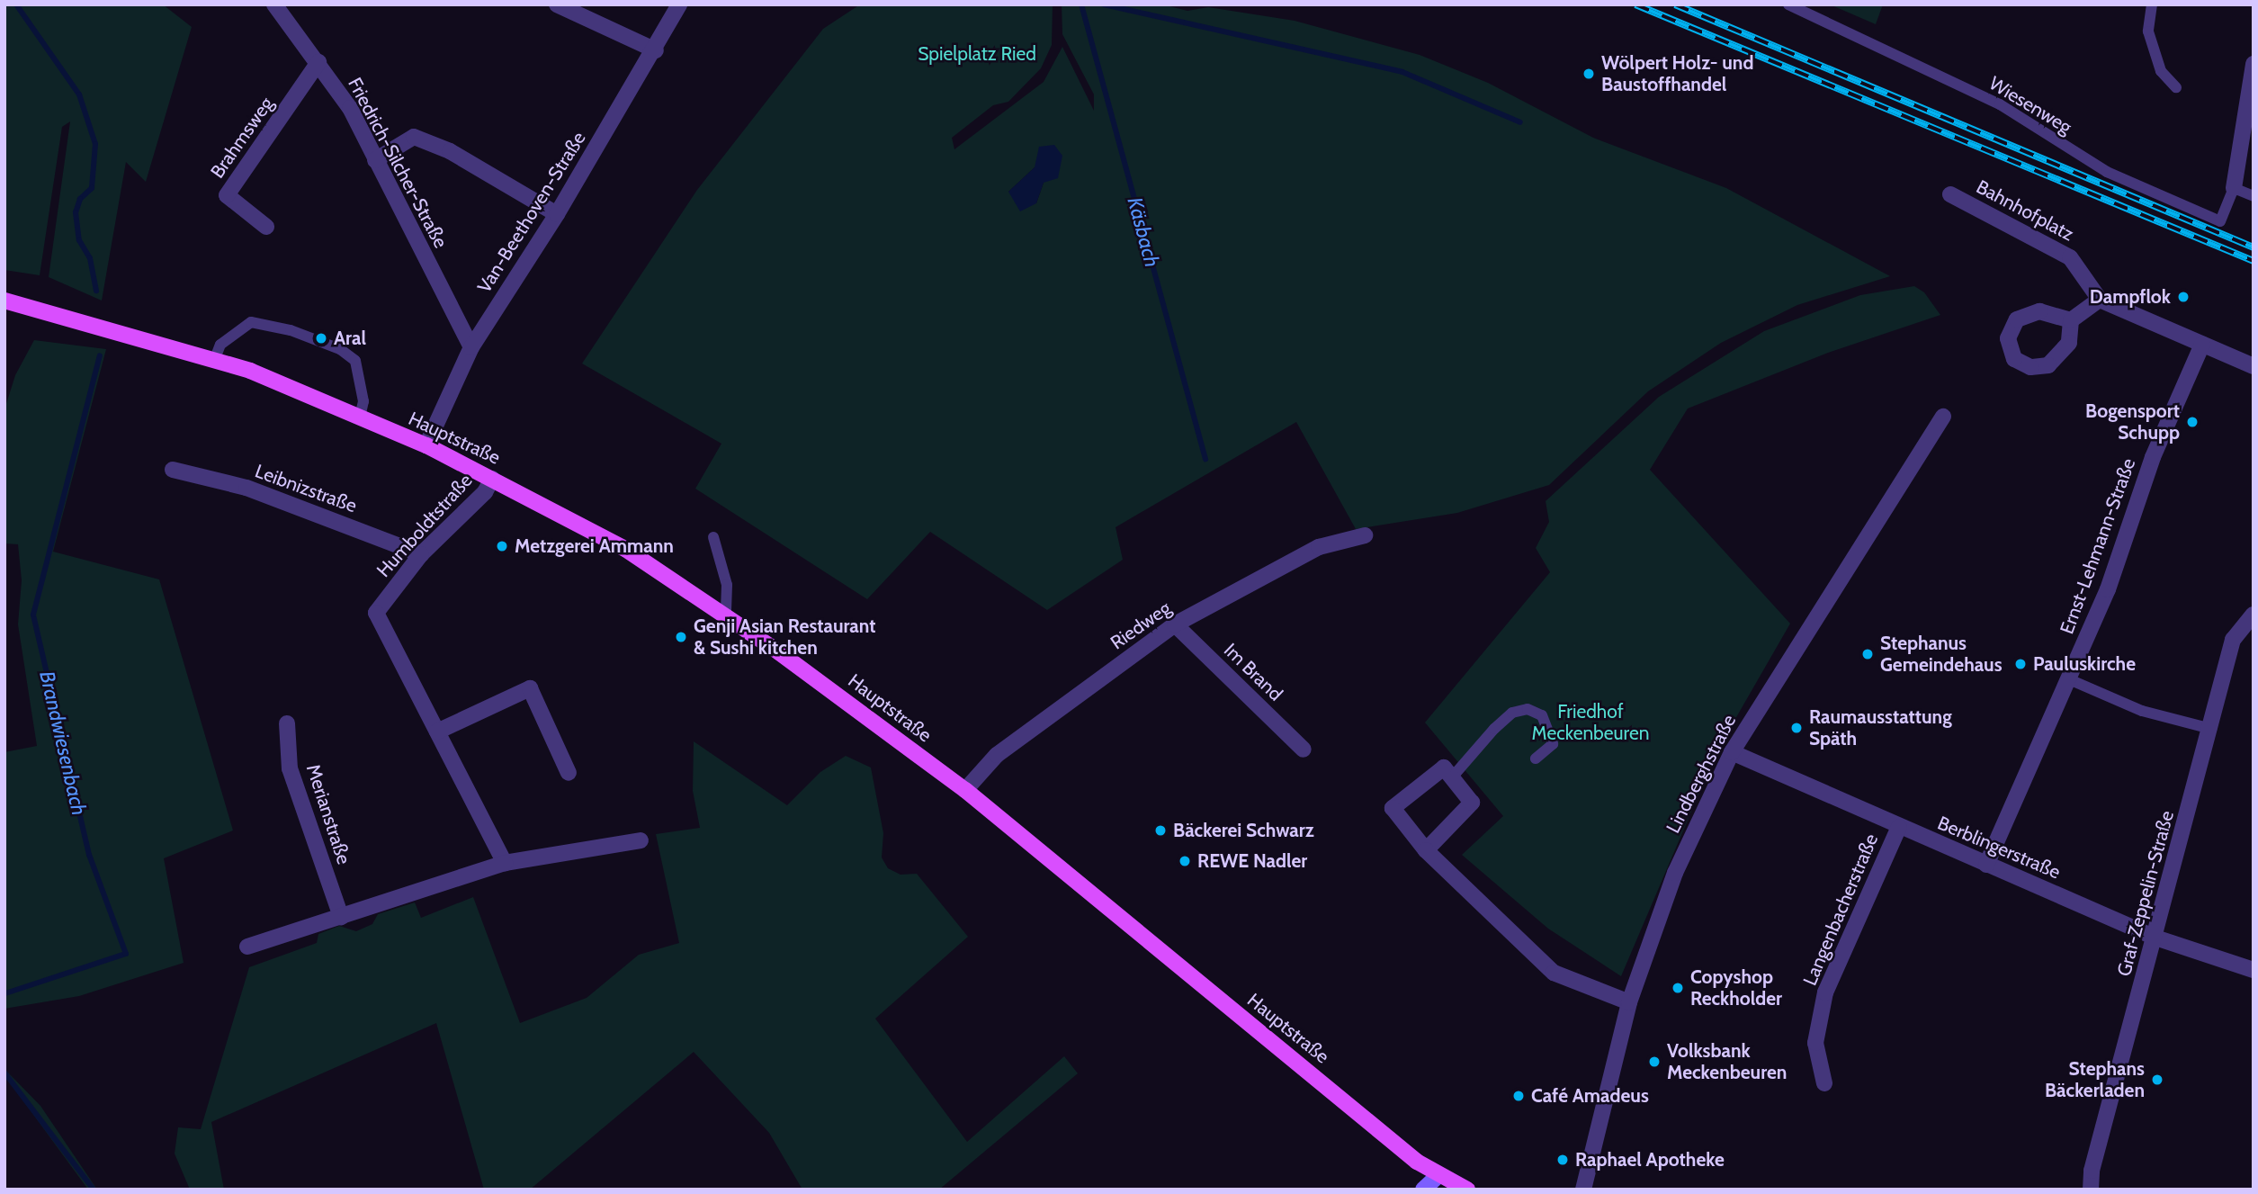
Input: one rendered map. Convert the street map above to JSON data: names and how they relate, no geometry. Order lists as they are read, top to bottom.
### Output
{
  "streets": {
    "main road": ["Hauptstraße"],
    "street": [
      "Brahmsweg",
      "Friedrich-Silcher-Straße",
      "Bahnhofplatz",
      "Van-Beethoven-Straße",
      "Leibnizstraße",
      "Humboldtstraße",
      "Ernst-Lehmann-Straße",
      "Riedweg",
      "Im Brand",
      "Lindberghstraße",
      "Merianstraße",
      "Berblingerstraße",
      "Graf-Zeppelin-Straße",
      "Langenbacherstraße"
    ],
    "lane": ["Wiesenweg"]
  },
  "crossings": [
    ["Brahmsweg", "Friedrich-Silcher-Straße"],
    ["Friedrich-Silcher-Straße", "Van-Beethoven-Straße"],
    ["Van-Beethoven-Straße", "Hauptstraße"],
    ["Hauptstraße", "Humboldtstraße"],
    ["Hauptstraße", "Riedweg"],
    ["Leibnizstraße", "Humboldtstraße"],
    ["Ernst-Lehmann-Straße", "Berblingerstraße"],
    ["Riedweg", "Im Brand"],
    ["Lindberghstraße", "Berblingerstraße"],
    ["Berblingerstraße", "Graf-Zeppelin-Straße"],
    ["Berblingerstraße", "Langenbacherstraße"]
  ],
  "water": ["Käsbach", "Brandwiesenbach"],
  "parks": ["Spielplatz Ried", "Friedhof Meckenbeuren"],
  "places": [
    "Wölpert Holz- und Baustoffhandel",
    "Dampflok",
    "Aral",
    "Bogensport Schupp",
    "Metzgerei Ammann",
    "Genji Asian Restaurant & Sushi kitchen",
    "Stephanus Gemeindehaus",
    "Pauluskirche",
    "Raumausstattung Späth",
    "Bäckerei Schwarz",
    "REWE Nadler",
    "Copyshop Reckholder",
    "Volksbank Meckenbeuren",
    "Stephans Bäckerladen",
    "Café Amadeus",
    "Raphael Apotheke"
  ]
}
